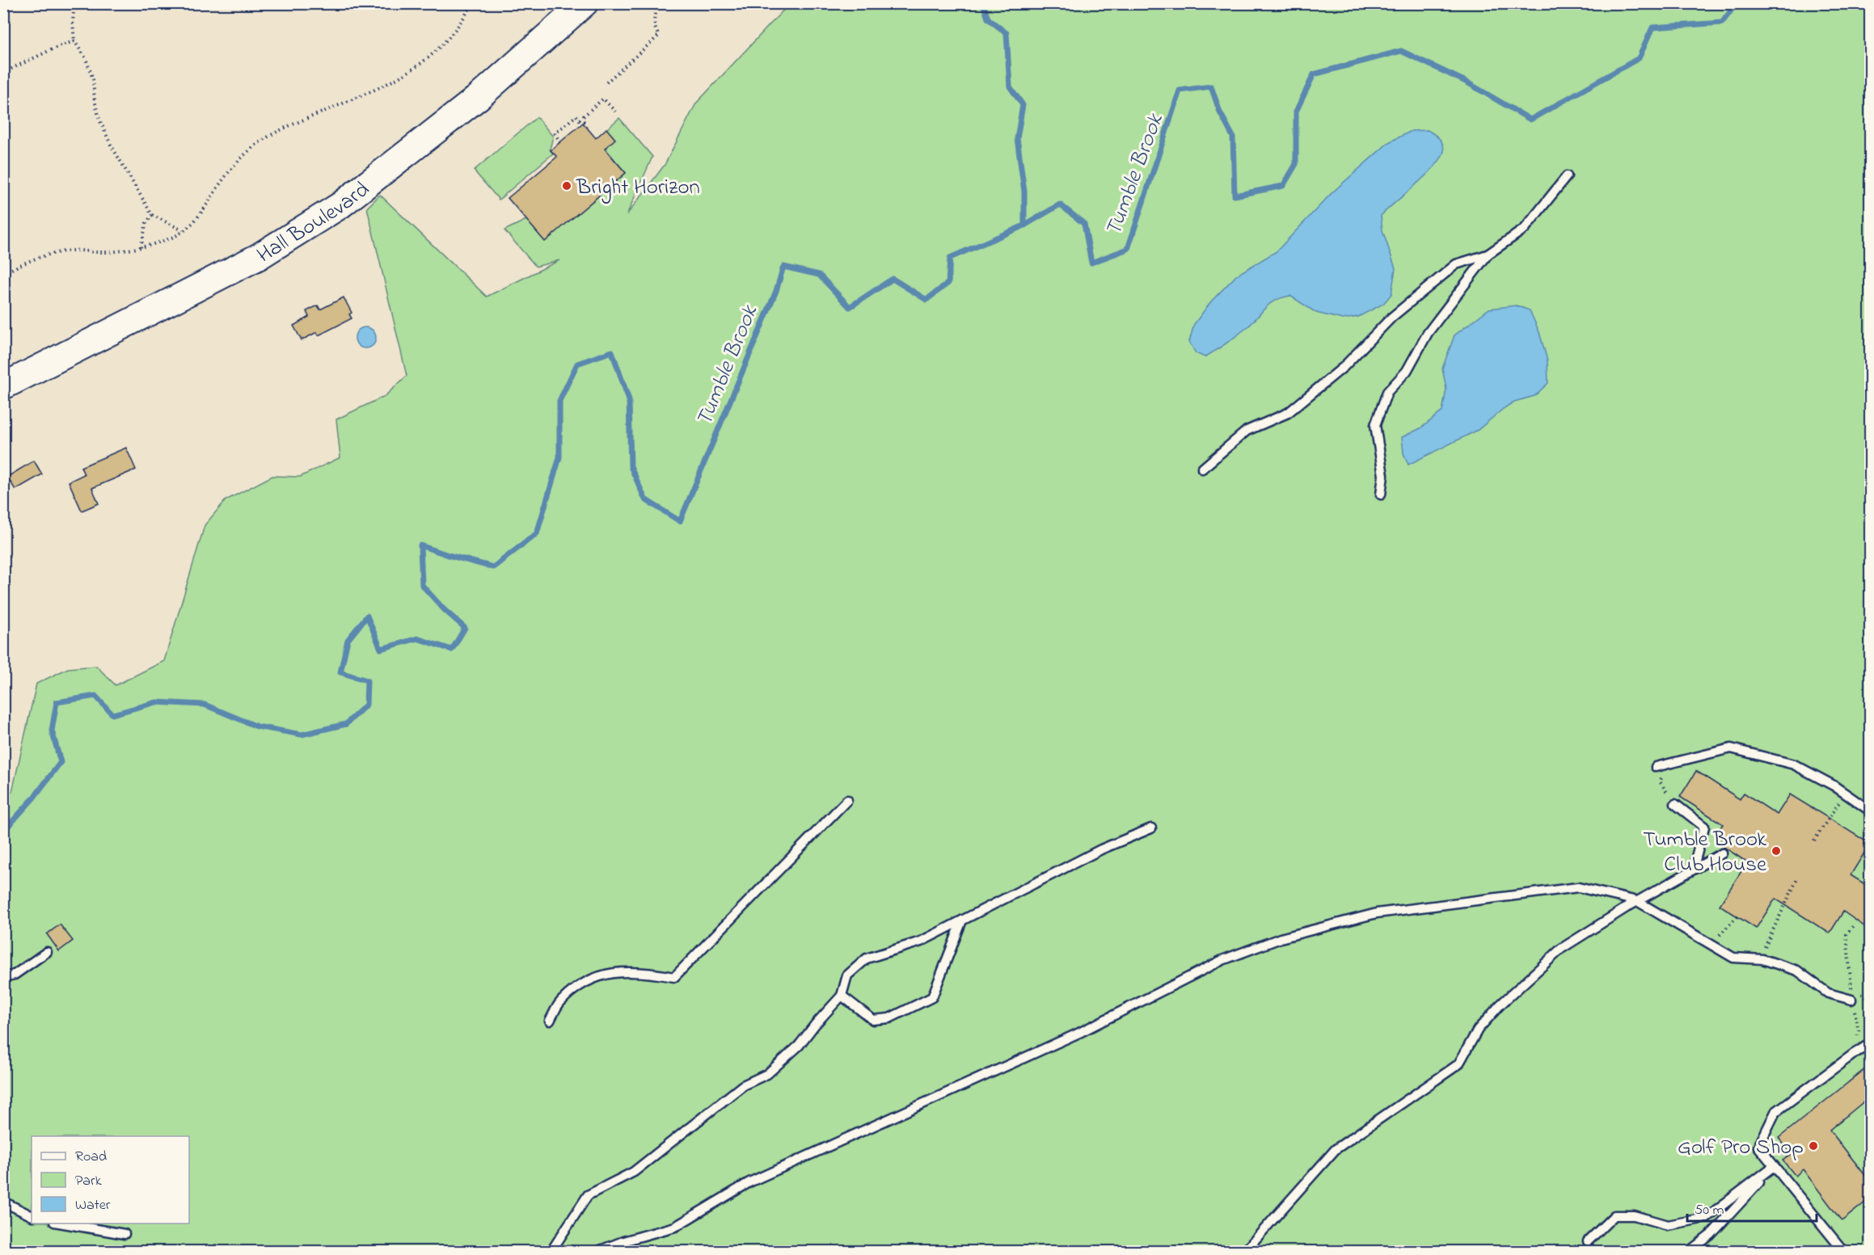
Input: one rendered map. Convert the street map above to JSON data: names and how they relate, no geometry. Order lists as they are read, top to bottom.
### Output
{
  "streets": {
    "main road": ["Hall Boulevard"]
  },
  "water": ["Tumble Brook"],
  "places": ["Bright Horizon", "Tumble Brook Club House", "Golf Pro Shop"],
  "legend": ["Road", "Park", "Water"],
  "scale_bar": "50 m"
}
